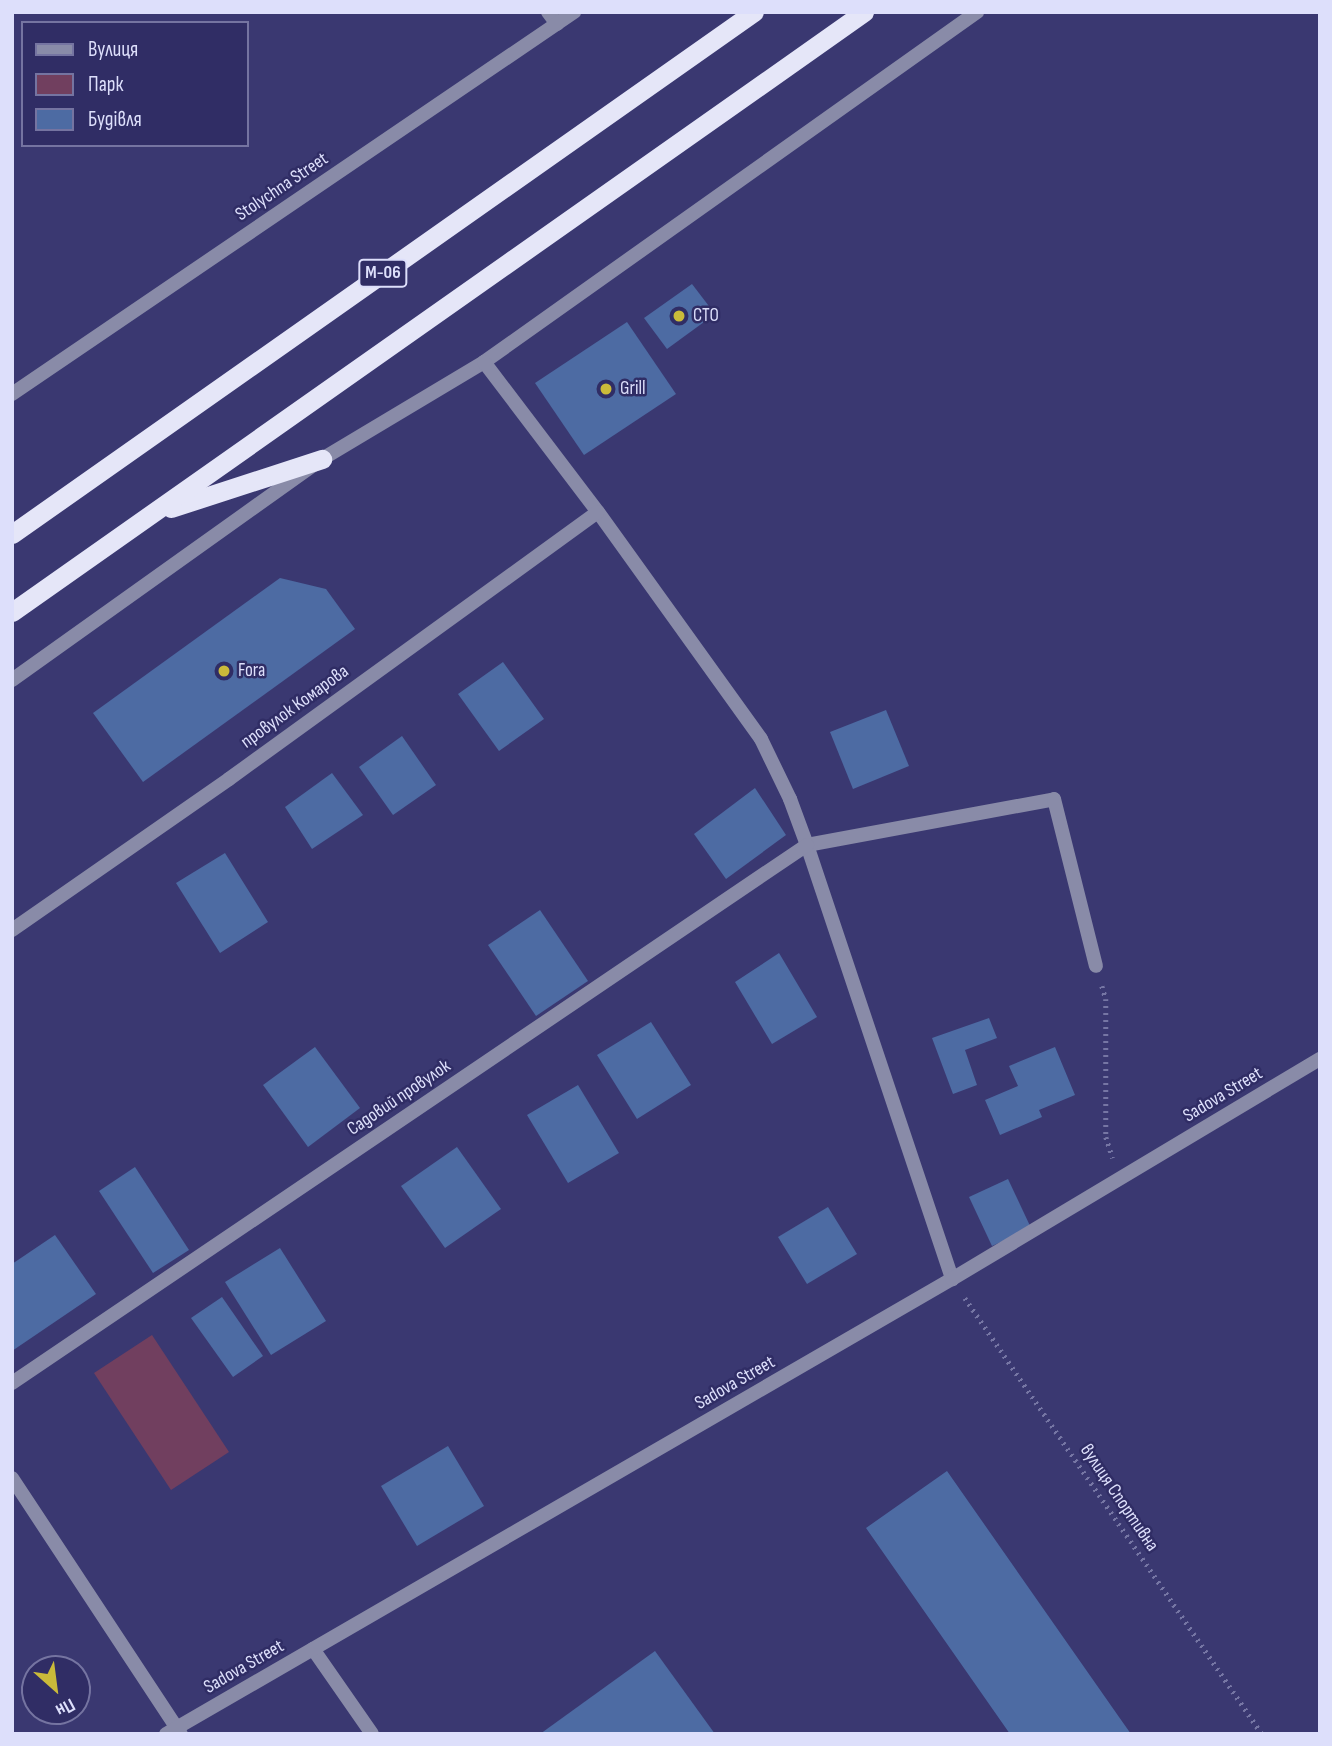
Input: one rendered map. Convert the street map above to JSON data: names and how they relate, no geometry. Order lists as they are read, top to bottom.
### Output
{
  "streets": {
    "highway": ["М-06"],
    "street": [
      "Stolychna Street",
      "провулок Комарова",
      "Sadova Street",
      "Садовий провулок"
    ],
    "path": ["вулиця Спортивна"]
  },
  "crossings": [
    ["Sadova Street", "вулиця Спортивна"]
  ],
  "places": ["СТО", "Grill", "Fora"],
  "legend": ["Вулиця", "Парк", "Будівля"],
  "north": "bottom right"
}
